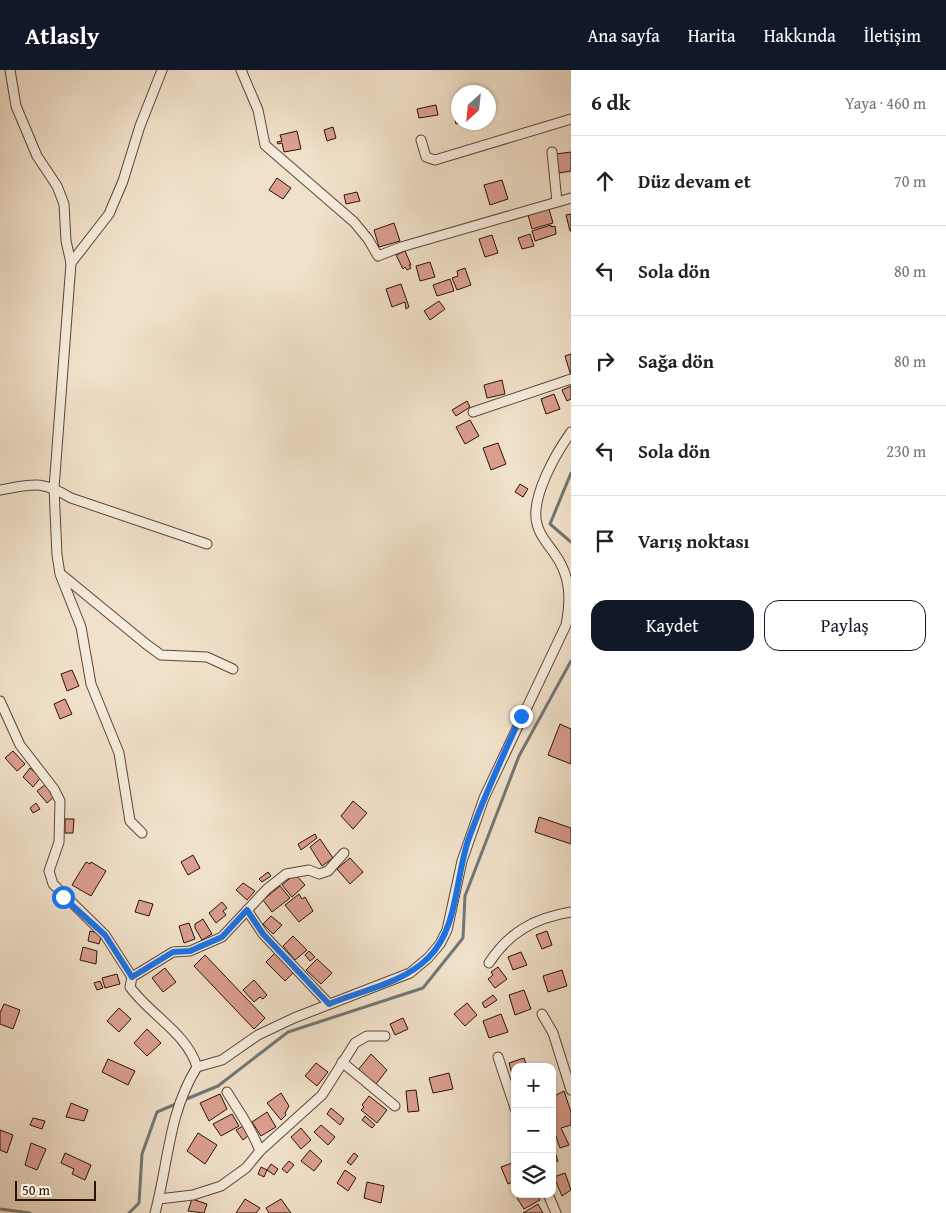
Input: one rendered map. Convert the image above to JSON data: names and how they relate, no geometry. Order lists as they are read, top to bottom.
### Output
{
  "scale_bar": "50 m",
  "north": "bottom left",
  "page": {
    "header": "Atlasly",
    "nav": [
      "Ana sayfa",
      "Harita",
      "Hakkında",
      "İletişim"
    ],
    "heading": ["6 dk", "Yaya · 460 m"],
    "list": [
      ["Düz devam et", "70 m"],
      ["Sola dön", "80 m"],
      ["Sağa dön", "80 m"],
      ["Sola dön", "230 m"],
      "Varış noktası"
    ],
    "buttons": ["Kaydet", "Paylaş"],
    "map_buttons": ["+", "−"],
    "scale": "50 m"
  }
}
